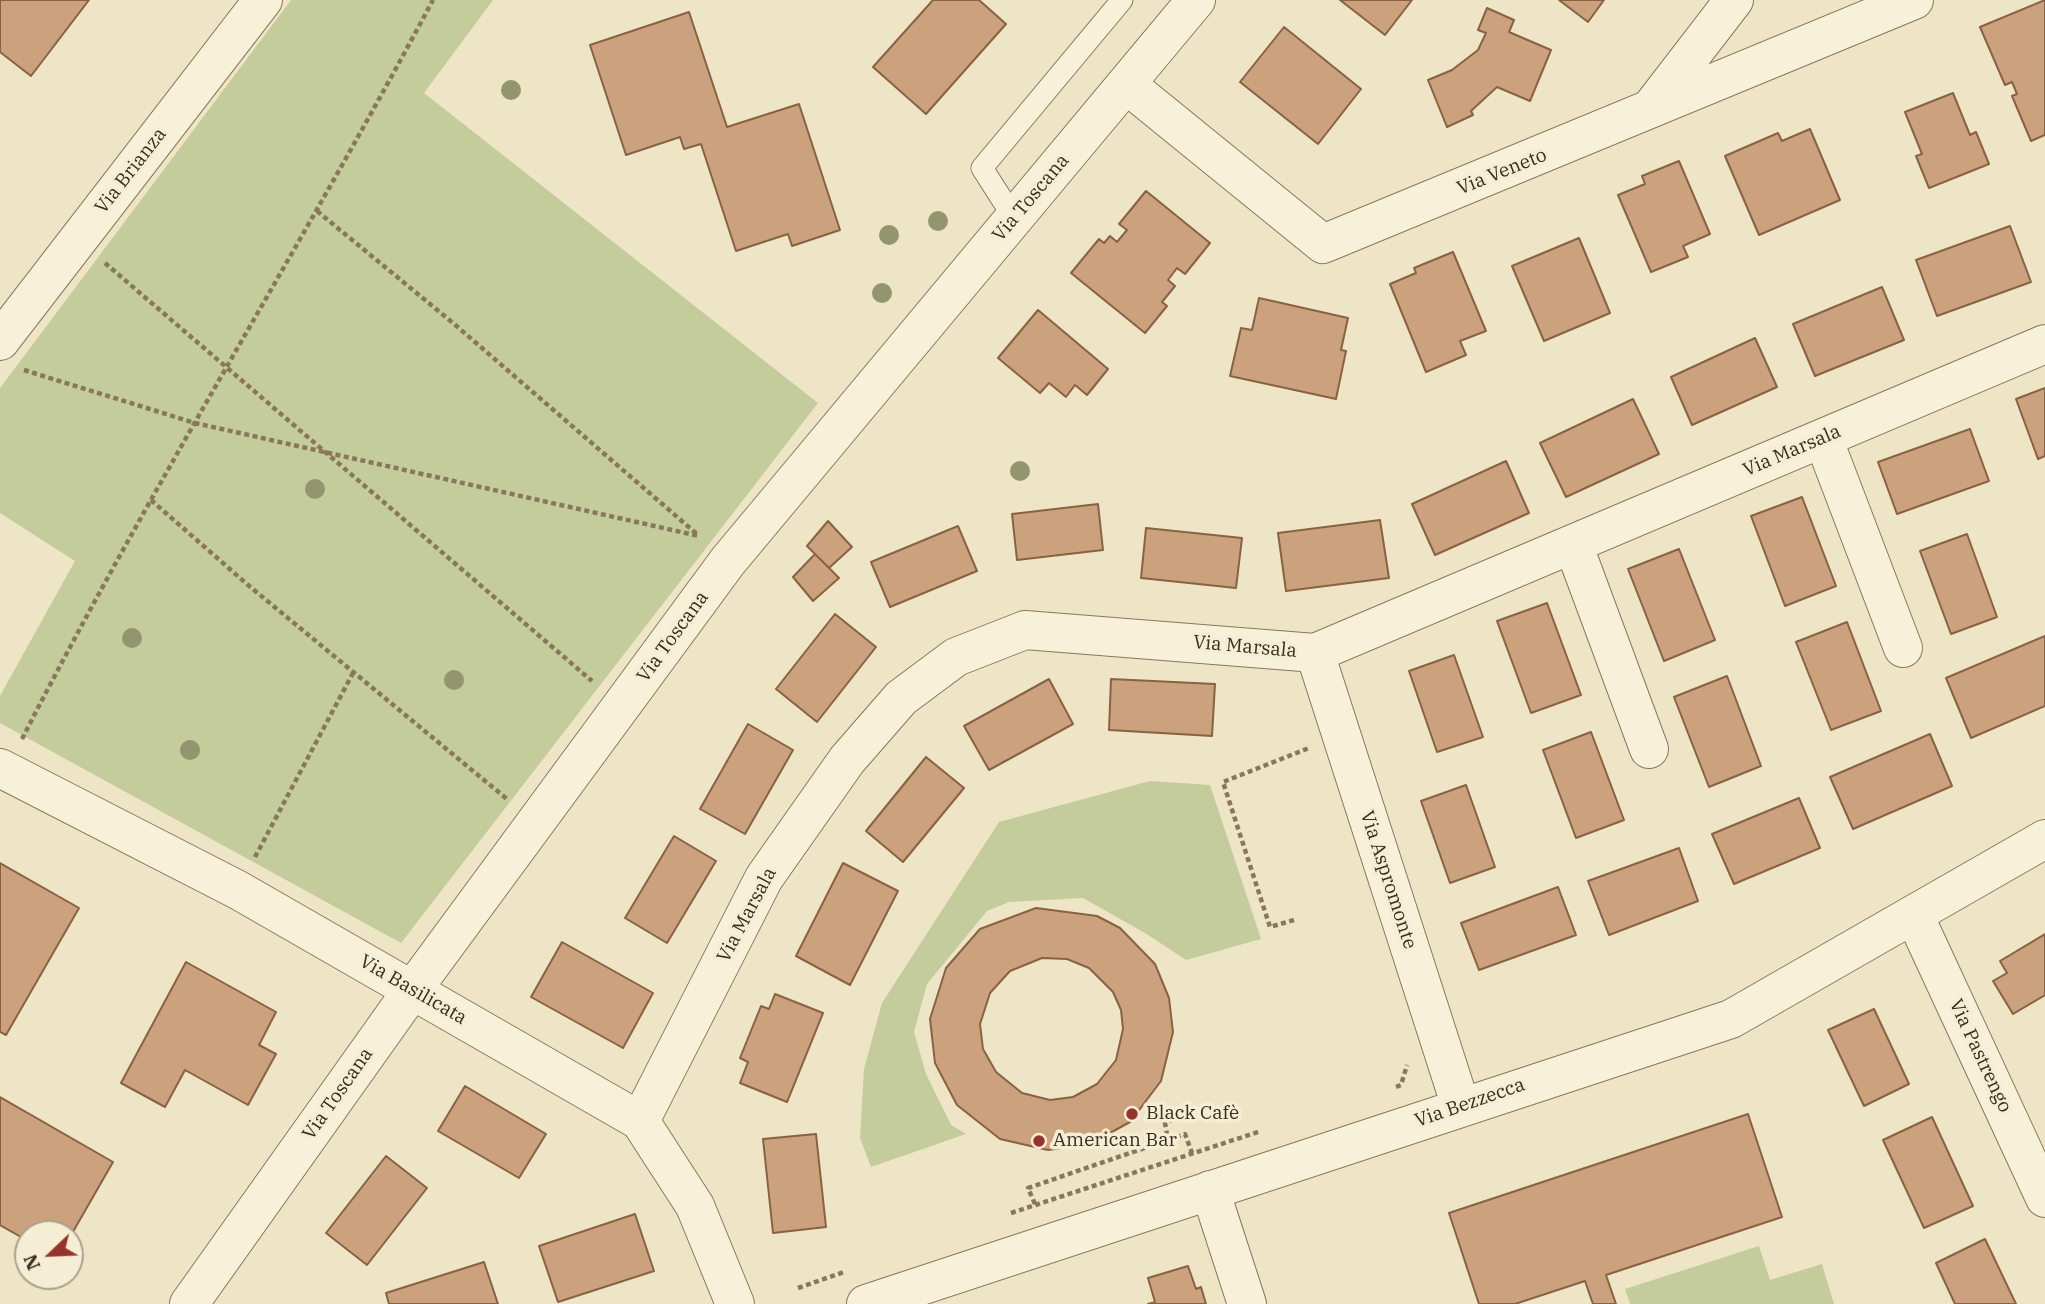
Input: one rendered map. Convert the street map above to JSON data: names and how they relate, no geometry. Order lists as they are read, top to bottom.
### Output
{
  "streets": {
    "street": [
      "Via Brianza",
      "Via Veneto",
      "Via Toscana",
      "Via Marsala",
      "Via Aspromonte",
      "Via Basilicata",
      "Via Pastrengo",
      "Via Bezzecca"
    ]
  },
  "crossings": [
    ["Via Veneto", "Via Toscana"],
    ["Via Toscana", "Via Basilicata"],
    ["Via Marsala", "Via Aspromonte"],
    ["Via Marsala", "Via Basilicata"],
    ["Via Aspromonte", "Via Bezzecca"],
    ["Via Pastrengo", "Via Bezzecca"]
  ],
  "places": ["Black Cafè", "American Bar"],
  "north": "bottom left"
}
